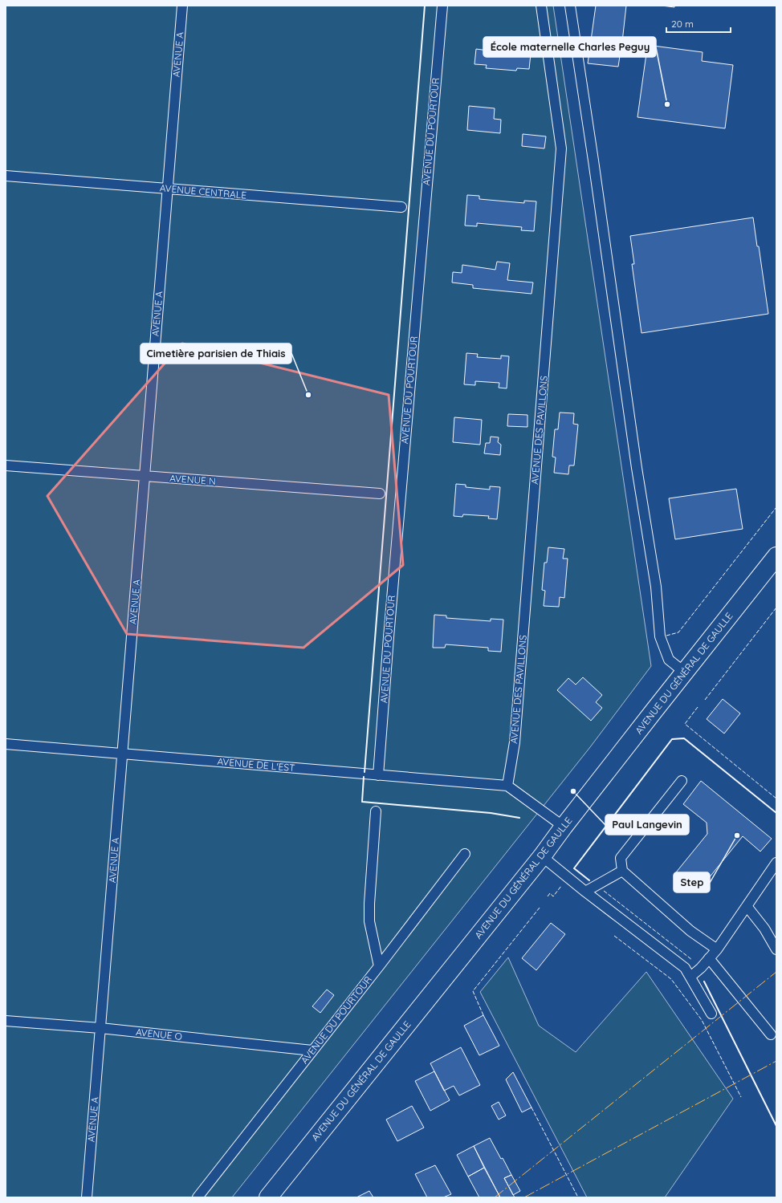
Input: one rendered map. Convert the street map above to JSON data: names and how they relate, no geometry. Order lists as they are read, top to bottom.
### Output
{
  "streets": {
    "main road": ["AVENUE DU GÉNÉRAL DE GAULLE"],
    "lane": [
      "AVENUE A",
      "AVENUE DU POURTOUR",
      "AVENUE CENTRALE",
      "AVENUE DES PAVILLONS",
      "AVENUE N",
      "AVENUE DE L'EST",
      "AVENUE O"
    ]
  },
  "crossings": [
    ["AVENUE A", "AVENUE CENTRALE"],
    ["AVENUE A", "AVENUE N"],
    ["AVENUE A", "AVENUE DE L'EST"],
    ["AVENUE A", "AVENUE O"],
    ["AVENUE DU POURTOUR", "AVENUE DE L'EST"],
    ["AVENUE DU POURTOUR", "AVENUE O"],
    ["AVENUE DES PAVILLONS", "AVENUE DE L'EST"]
  ],
  "places": [
    "École maternelle Charles Peguy",
    "Cimetière parisien de Thiais",
    "Paul Langevin",
    "Step"
  ],
  "scale_bar": "20 m"
}
